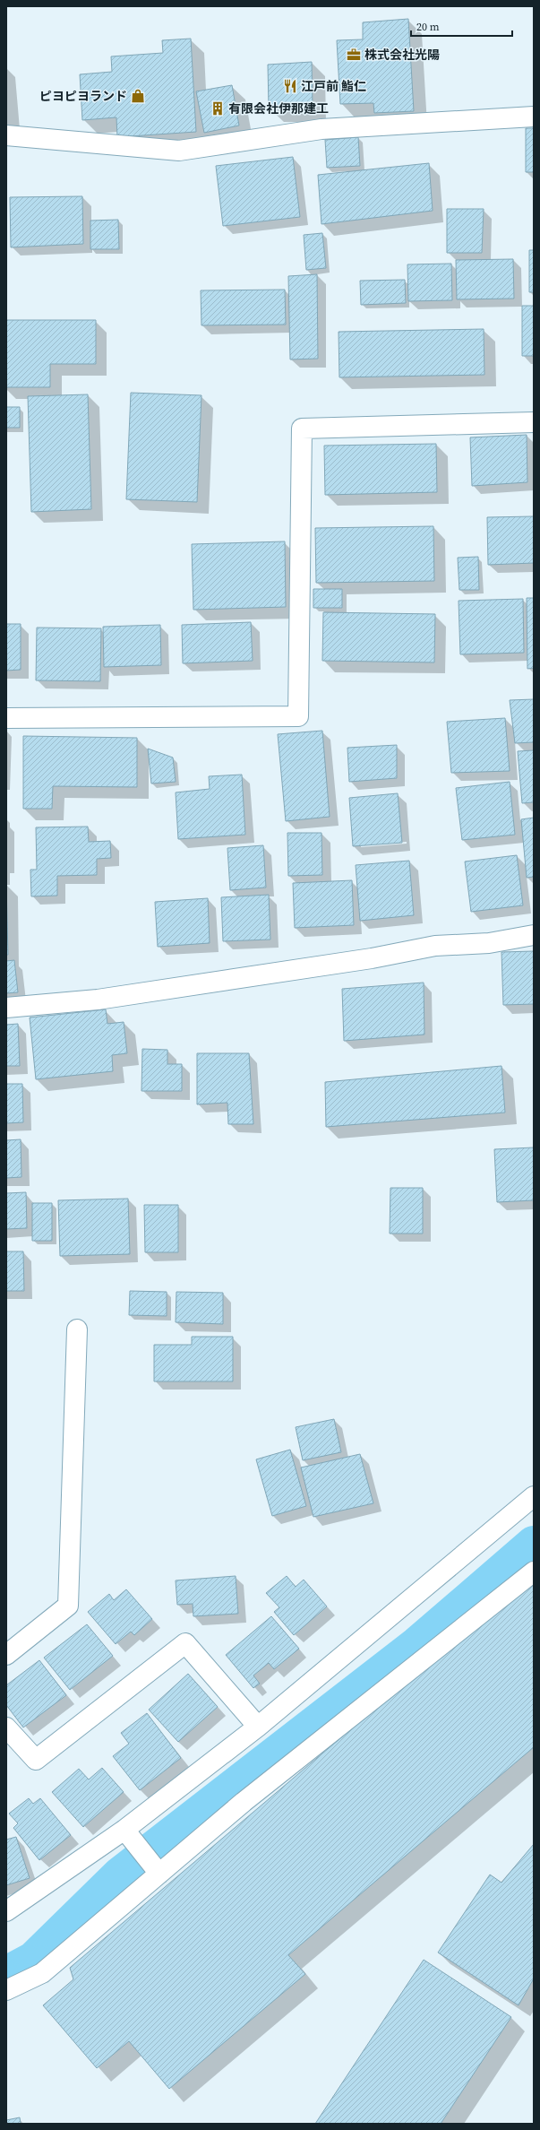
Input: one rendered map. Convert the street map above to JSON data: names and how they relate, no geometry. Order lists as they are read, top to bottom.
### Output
{
  "places": {
    "office": ["株式会社光陽"],
    "restaurant": ["江戸前 鮨仁"],
    "shop": ["ピヨピヨランド"],
    "building": ["有限会社伊那建工"]
  },
  "scale_bar": "20 m"
}
